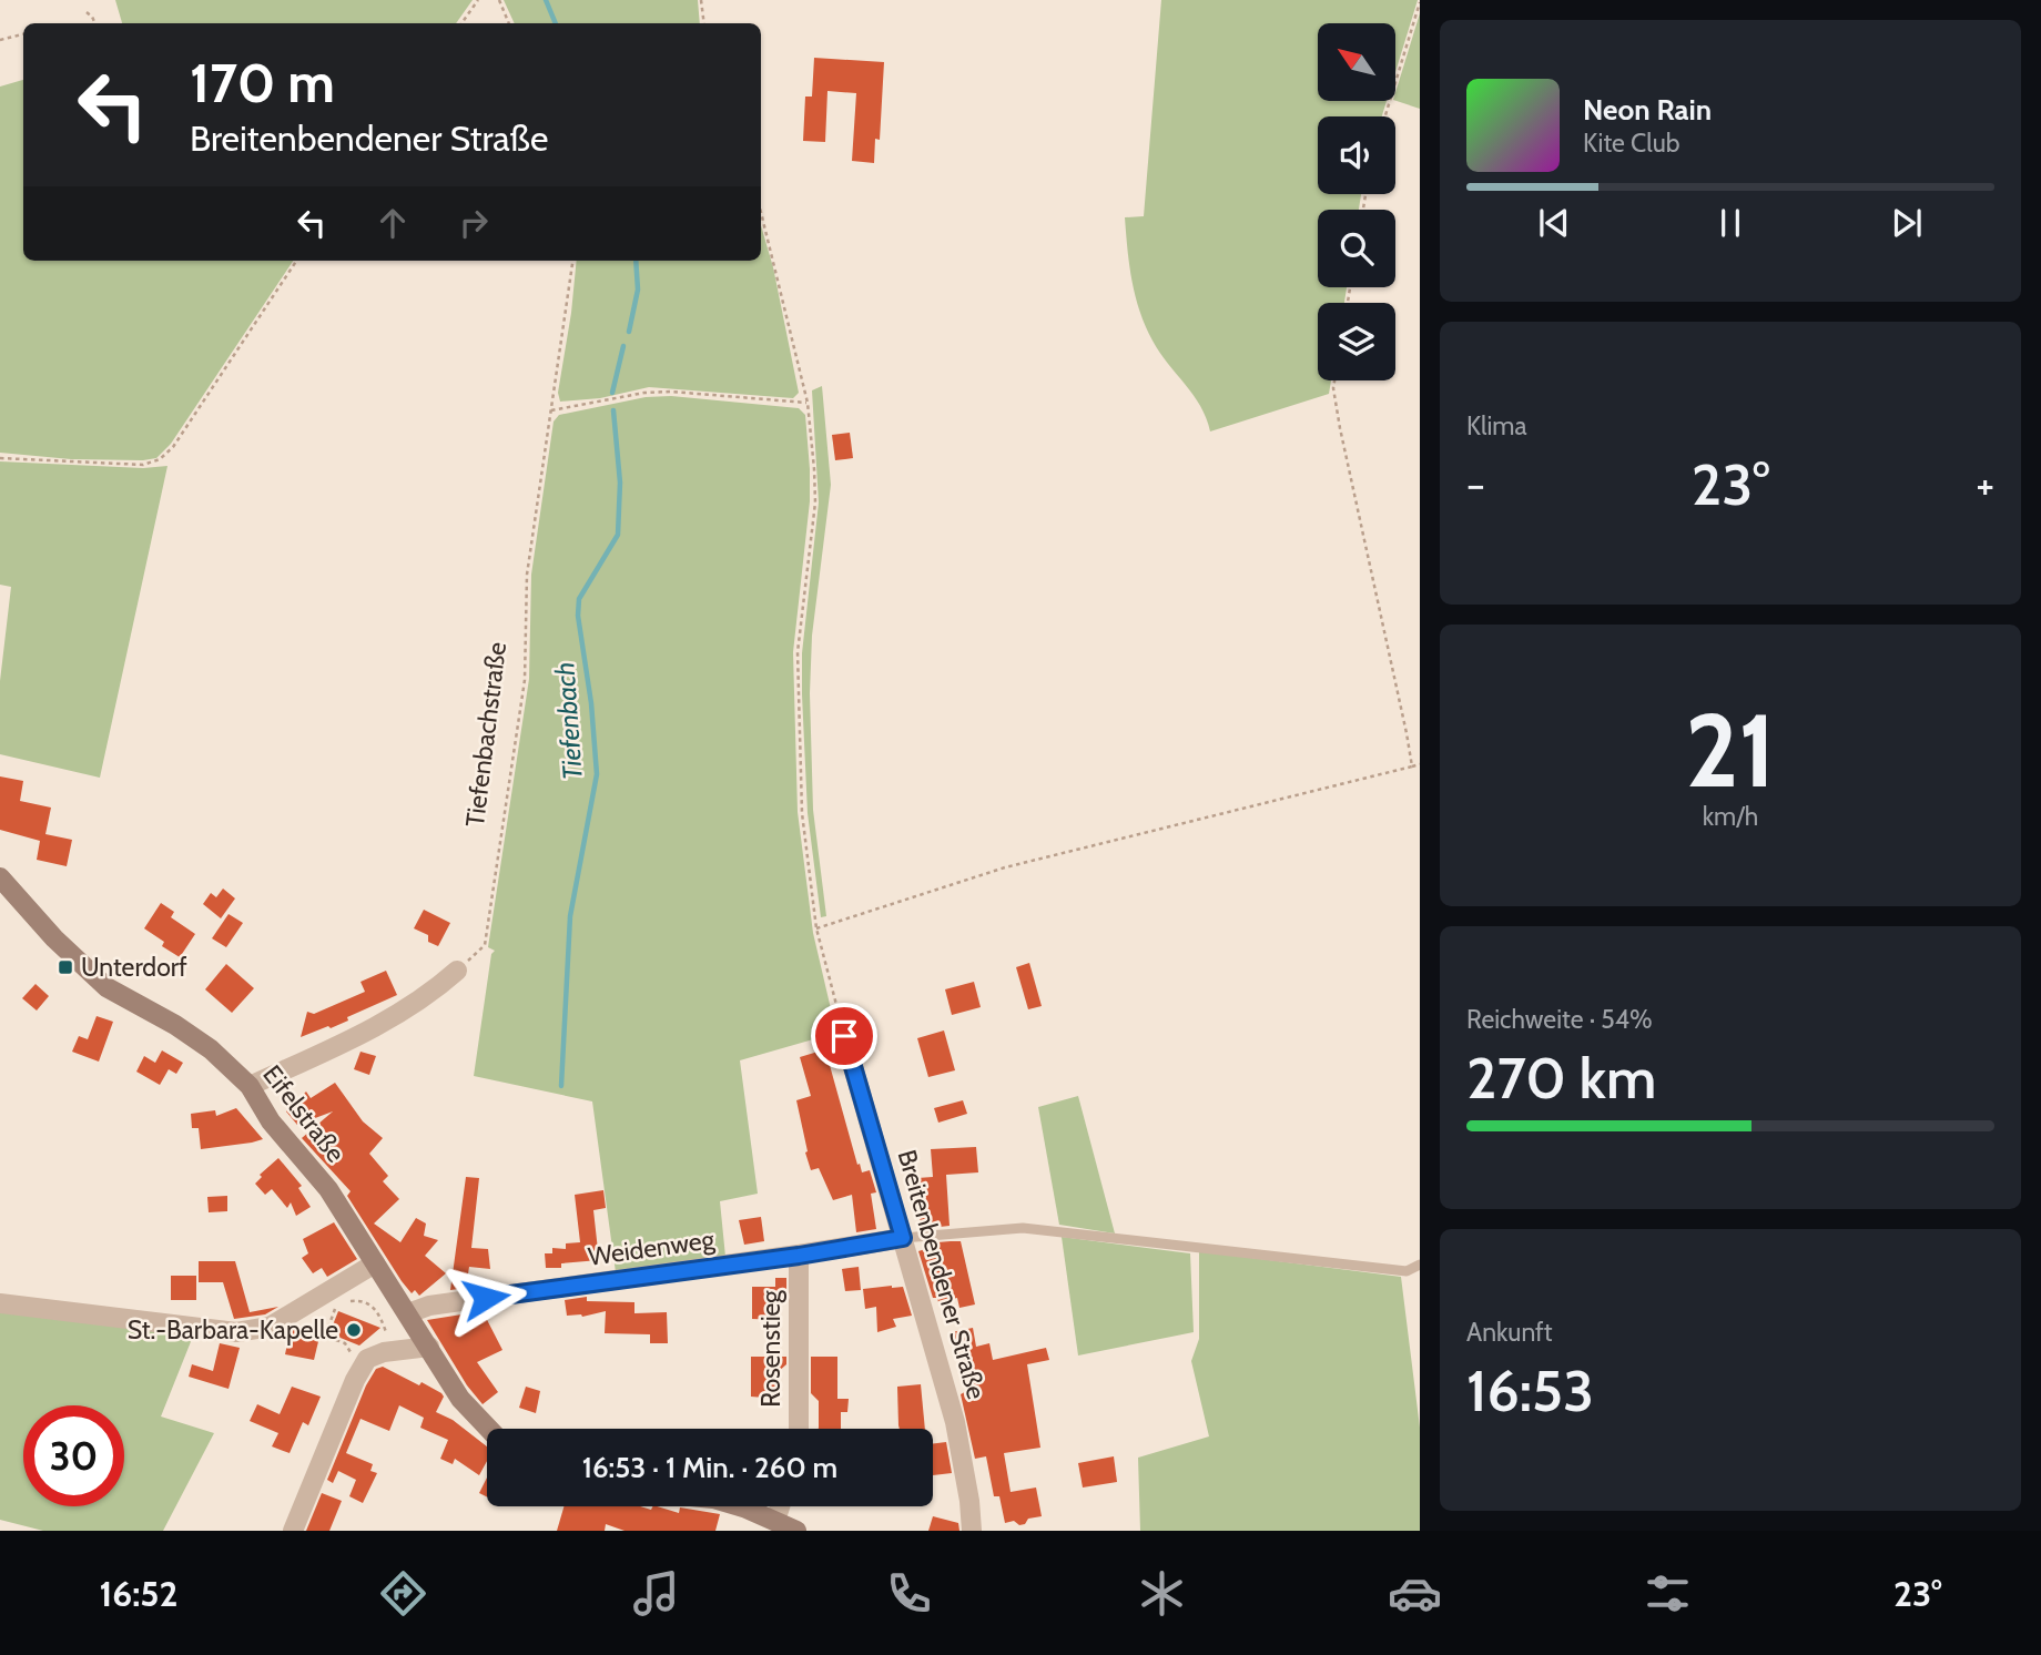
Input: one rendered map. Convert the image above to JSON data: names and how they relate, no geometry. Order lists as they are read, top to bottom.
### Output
{
  "streets": {
    "street": [
      "Eifelstraße",
      "Weidenweg",
      "Breitenbendener Straße",
      "Rosenstieg"
    ],
    "path": ["Tiefenbachstraße"]
  },
  "crossings": [
    ["Eifelstraße", "Weidenweg"],
    ["Weidenweg", "Breitenbendener Straße"],
    ["Weidenweg", "Rosenstieg"]
  ],
  "water": ["Tiefenbach"],
  "places": {
    "transit": ["Unterdorf"],
    "other": ["St.-Barbara-Kapelle"]
  },
  "north": "top left",
  "page": {
    "turn": ["170 m", "Breitenbendener Straße"],
    "song": ["Neon Rain", "Kite Club"],
    "tile": [
      "Klima",
      ["21", "km/h"],
      ["Reichweite · 54%", "270 km"],
      ["Ankunft", "16:53"]
    ],
    "heat": ["−", "23°", "+"],
    "limit": "30",
    "trip": "16:53 · 1 Min. · 260 m",
    "tabs": ["16:52", "23°"]
  }
}
